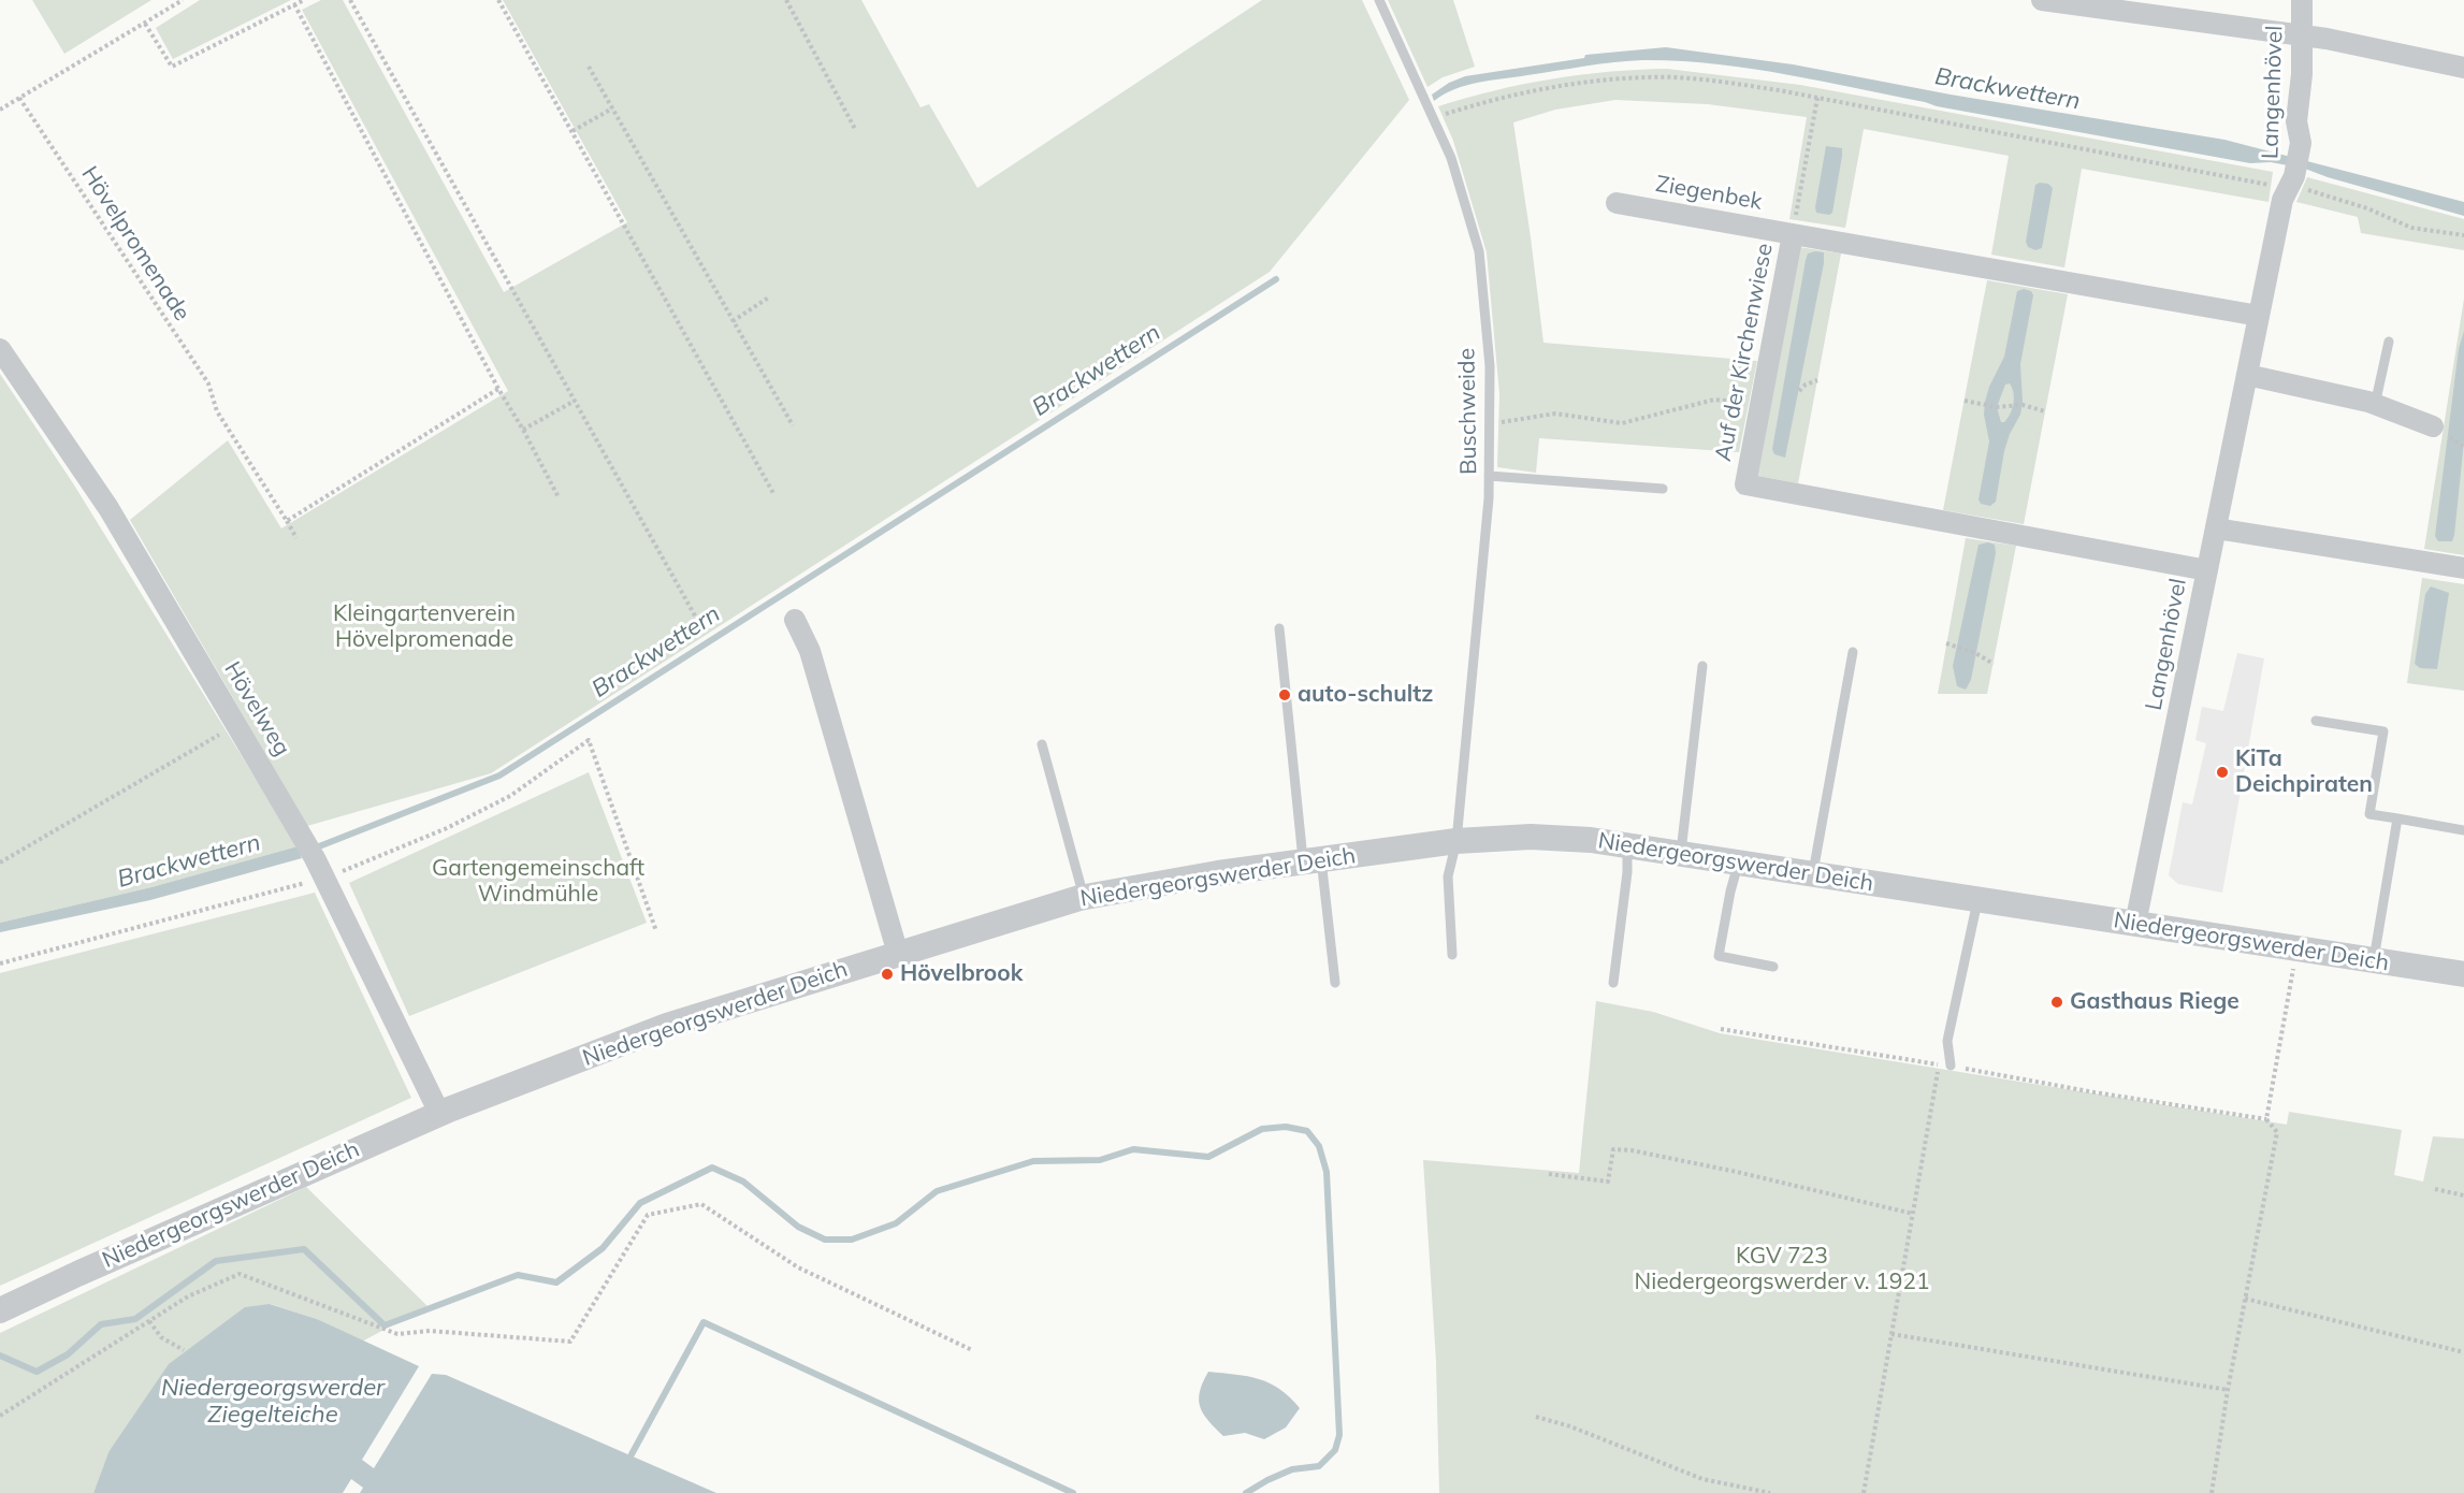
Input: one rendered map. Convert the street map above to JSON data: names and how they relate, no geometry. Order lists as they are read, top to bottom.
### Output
{
  "streets": {
    "street": [
      "Langenhövel",
      "Ziegenbek",
      "Auf der Kirchenwiese",
      "Hövelweg",
      "Niedergeorgswerder Deich"
    ],
    "lane": ["Buschweide"],
    "path": ["Hövelpromenade"]
  },
  "crossings": [
    ["Langenhövel", "Auf der Kirchenwiese"],
    ["Langenhövel", "Niedergeorgswerder Deich"],
    ["Ziegenbek", "Auf der Kirchenwiese"],
    ["Buschweide", "Niedergeorgswerder Deich"],
    ["Hövelweg", "Niedergeorgswerder Deich"]
  ],
  "water": ["Brackwettern", "Niedergeorgswerder Ziegelteiche"],
  "parks": ["Kleingartenverein Hövelpromenade", "Gartengemeinschaft Windmühle", "KGV 723 Niedergeorgswerder v. 1921"],
  "places": [
    "auto-schultz",
    "KiTa Deichpiraten",
    "Hövelbrook",
    "Gasthaus Riege"
  ]
}
